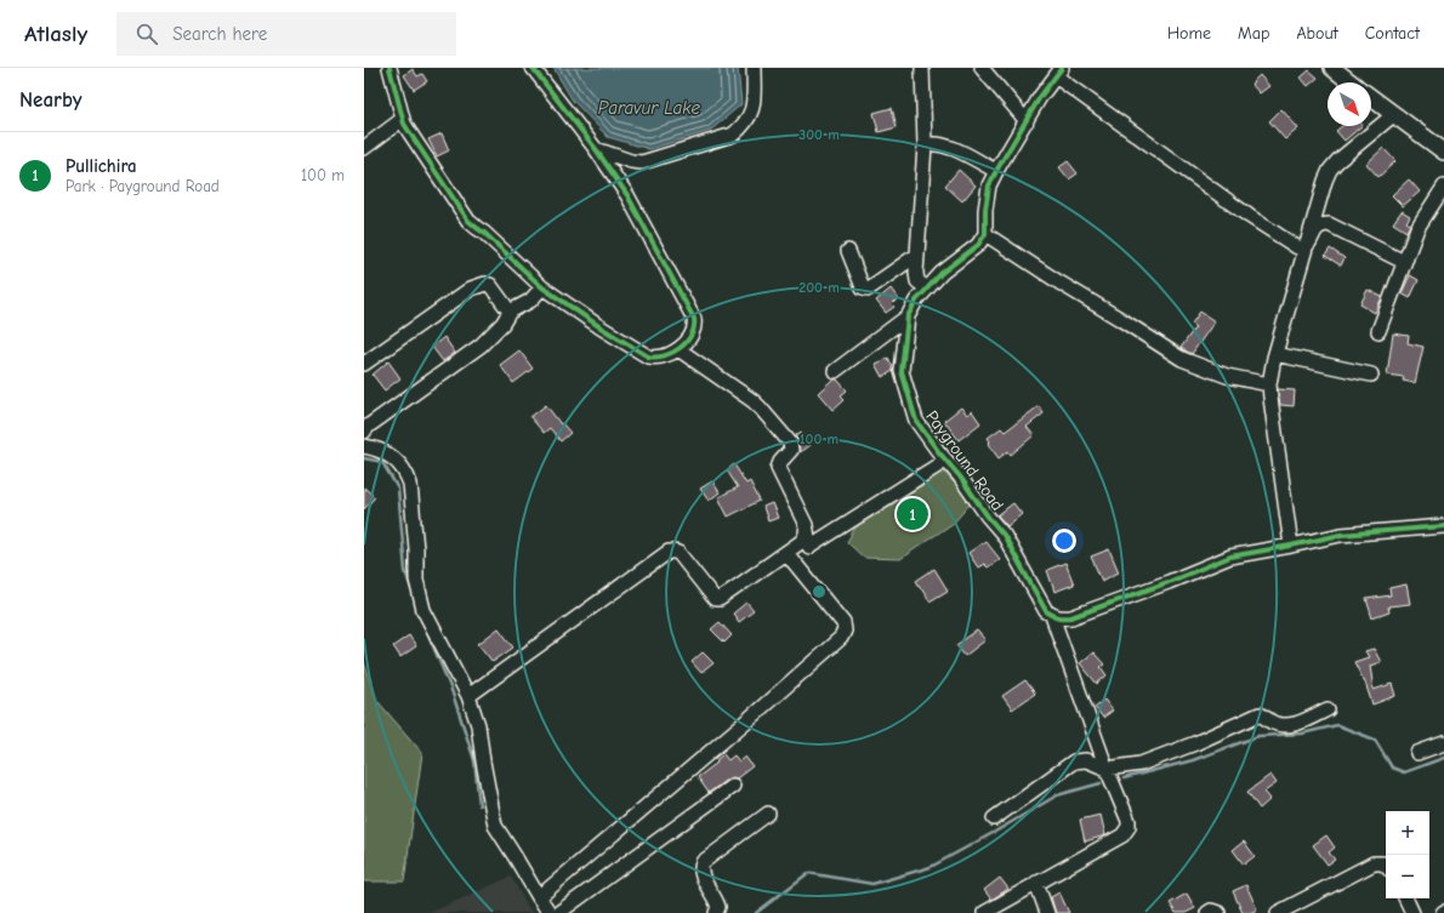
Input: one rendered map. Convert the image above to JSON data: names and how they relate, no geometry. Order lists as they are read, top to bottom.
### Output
{
  "streets": {
    "street": ["Payground Road"]
  },
  "water": ["Paravur Lake"],
  "north": "bottom right",
  "page": {
    "header": "Atlasly",
    "search": "Search here",
    "nav": [
      "Home",
      "Map",
      "About",
      "Contact"
    ],
    "heading": "Nearby",
    "list": [
      {
        "mark": "1",
        "name": "Pullichira",
        "note": "Park · Payground Road",
        "value": "100 m"
      }
    ],
    "pins": "1",
    "map_buttons": ["+", "−"]
  },
  "rings": ["300 m", "200 m", "100 m"]
}
